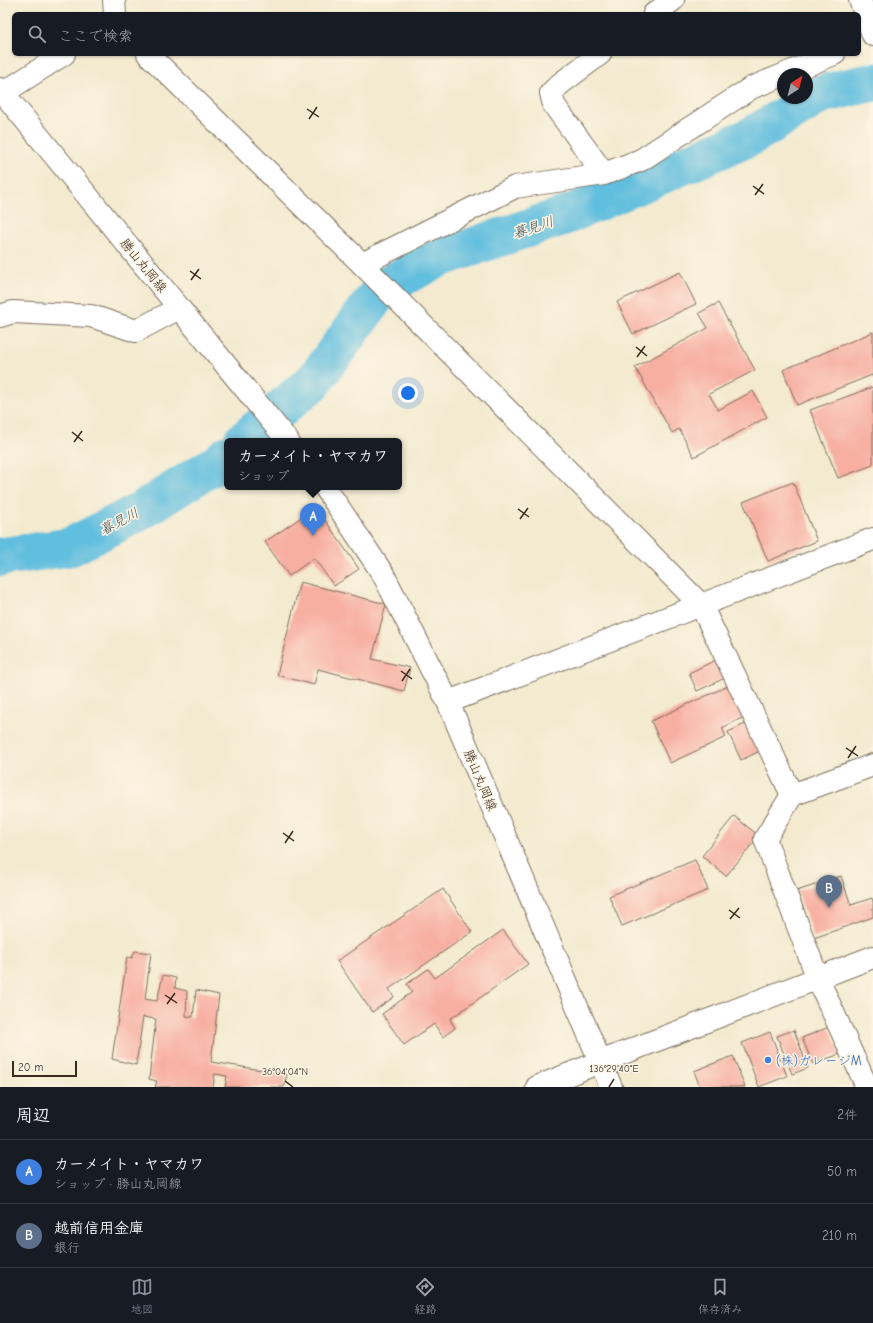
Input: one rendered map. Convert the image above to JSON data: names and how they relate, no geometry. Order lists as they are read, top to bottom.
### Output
{
  "streets": {
    "street": ["勝山丸岡線"]
  },
  "water": ["暮見川"],
  "places": ["(株)ガレージM"],
  "scale_bar": "20 m",
  "north": "top right",
  "page": {
    "search": "ここで検索",
    "popup": ["カーメイト・ヤマカワ", "ショップ"],
    "pins": ["A", "B"],
    "scale": "20 m",
    "heading": ["周辺", "2件"],
    "list": [
      {
        "mark": "A",
        "name": "カーメイト・ヤマカワ",
        "note": "ショップ · 勝山丸岡線",
        "value": "50 m"
      },
      {
        "mark": "B",
        "name": "越前信用金庫",
        "note": "銀行",
        "value": "210 m"
      }
    ],
    "nav": ["地図", "経路", "保存済み"]
  },
  "coordinates": ["136°29'40\"E", "36°04'04\"N"]
}
